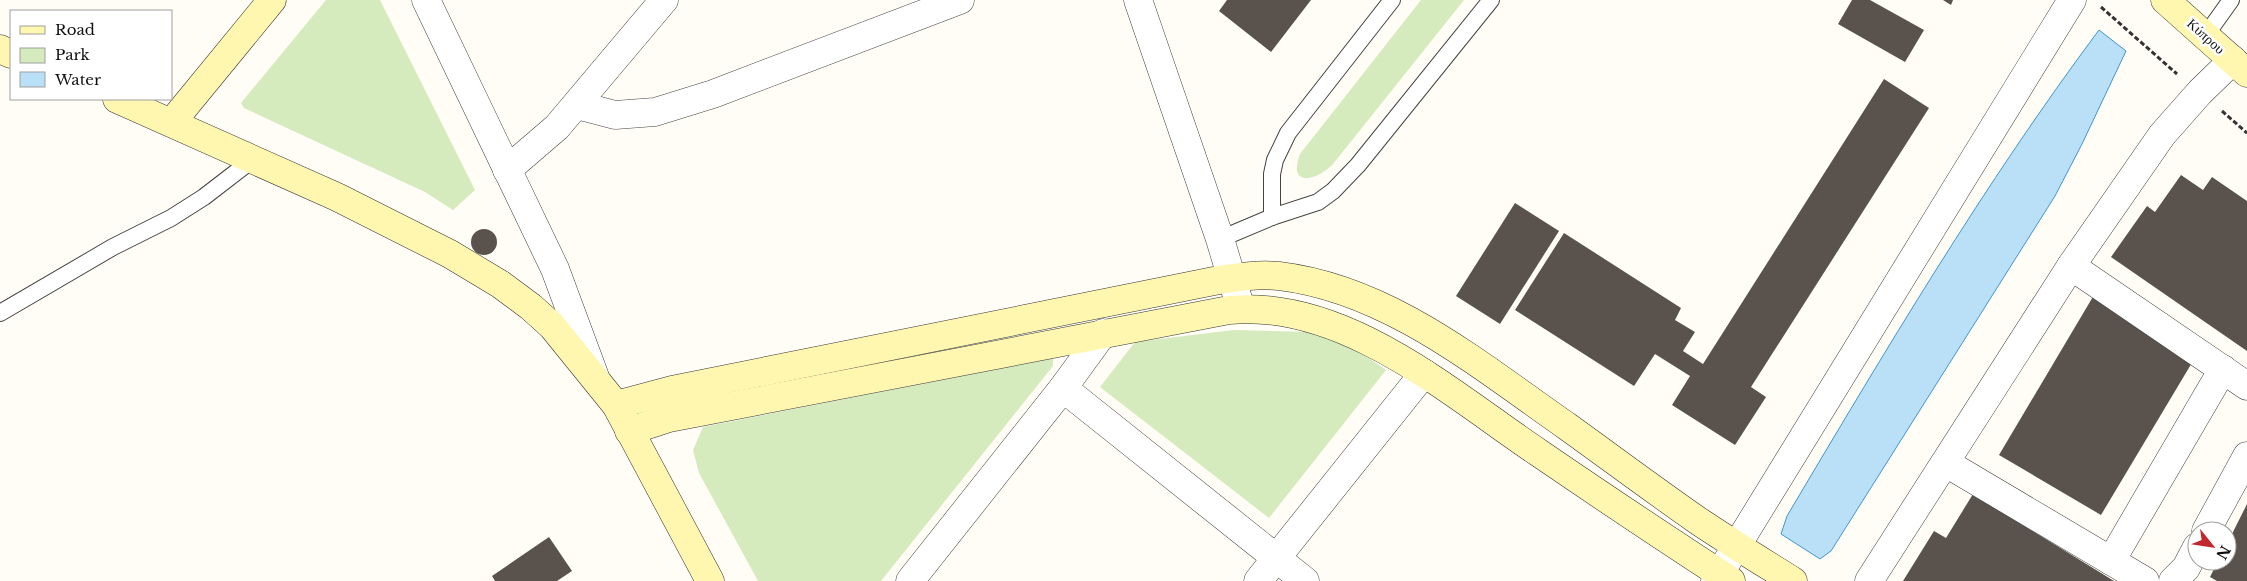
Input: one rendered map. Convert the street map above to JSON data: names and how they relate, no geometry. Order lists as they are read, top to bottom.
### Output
{
  "streets": {
    "street": ["Κύπρου"]
  },
  "legend": ["Road", "Park", "Water"],
  "north": "bottom right"
}
